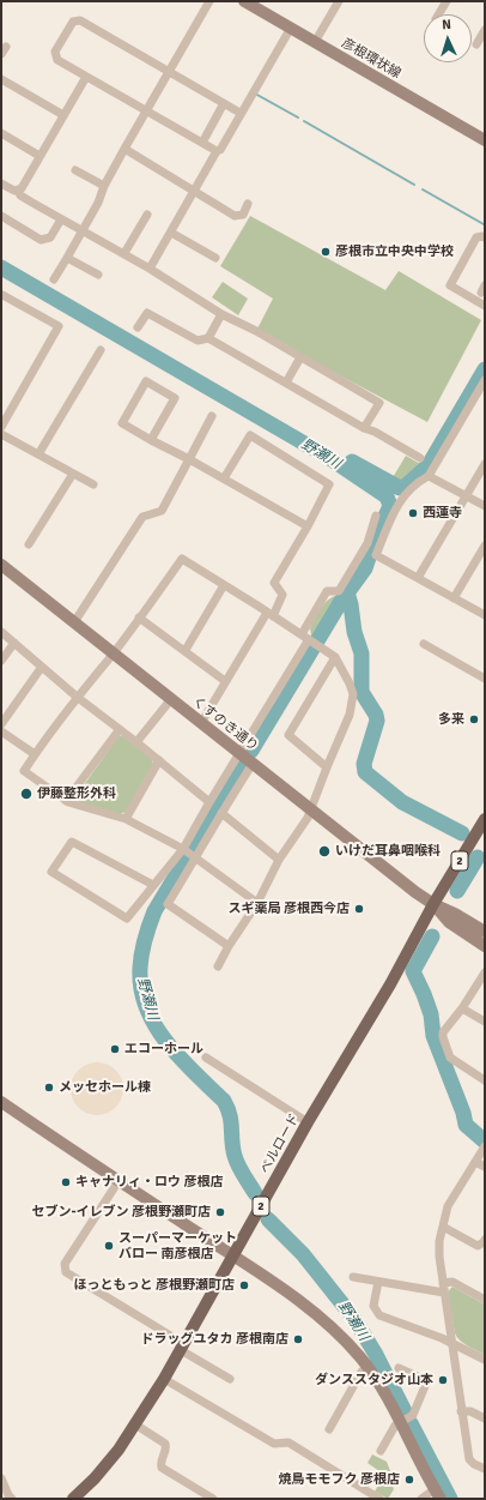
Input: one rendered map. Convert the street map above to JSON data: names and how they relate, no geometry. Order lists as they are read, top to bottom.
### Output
{
  "streets": {
    "main road": ["2", "ベルロード"],
    "street": ["彦根環状線", "くすのき通り"]
  },
  "crossings": [
    ["くすのき通り", "ベルロード"]
  ],
  "water": ["野瀬川"],
  "places": [
    "彦根市立中央中学校",
    "西蓮寺",
    "多来",
    "伊藤整形外科",
    "いけだ耳鼻咽喉科",
    "スギ薬局 彦根西今店",
    "エコーホール",
    "メッセホール棟",
    "キャナリィ・ロウ 彦根店",
    "セブン-イレブン 彦根野瀬町店",
    "スーパーマーケット バロー 南彦根店",
    "ほっともっと 彦根野瀬町店",
    "ドラッグユタカ 彦根南店",
    "ダンススタジオ山本",
    "焼鳥モモフク 彦根店"
  ],
  "north": "top"
}
